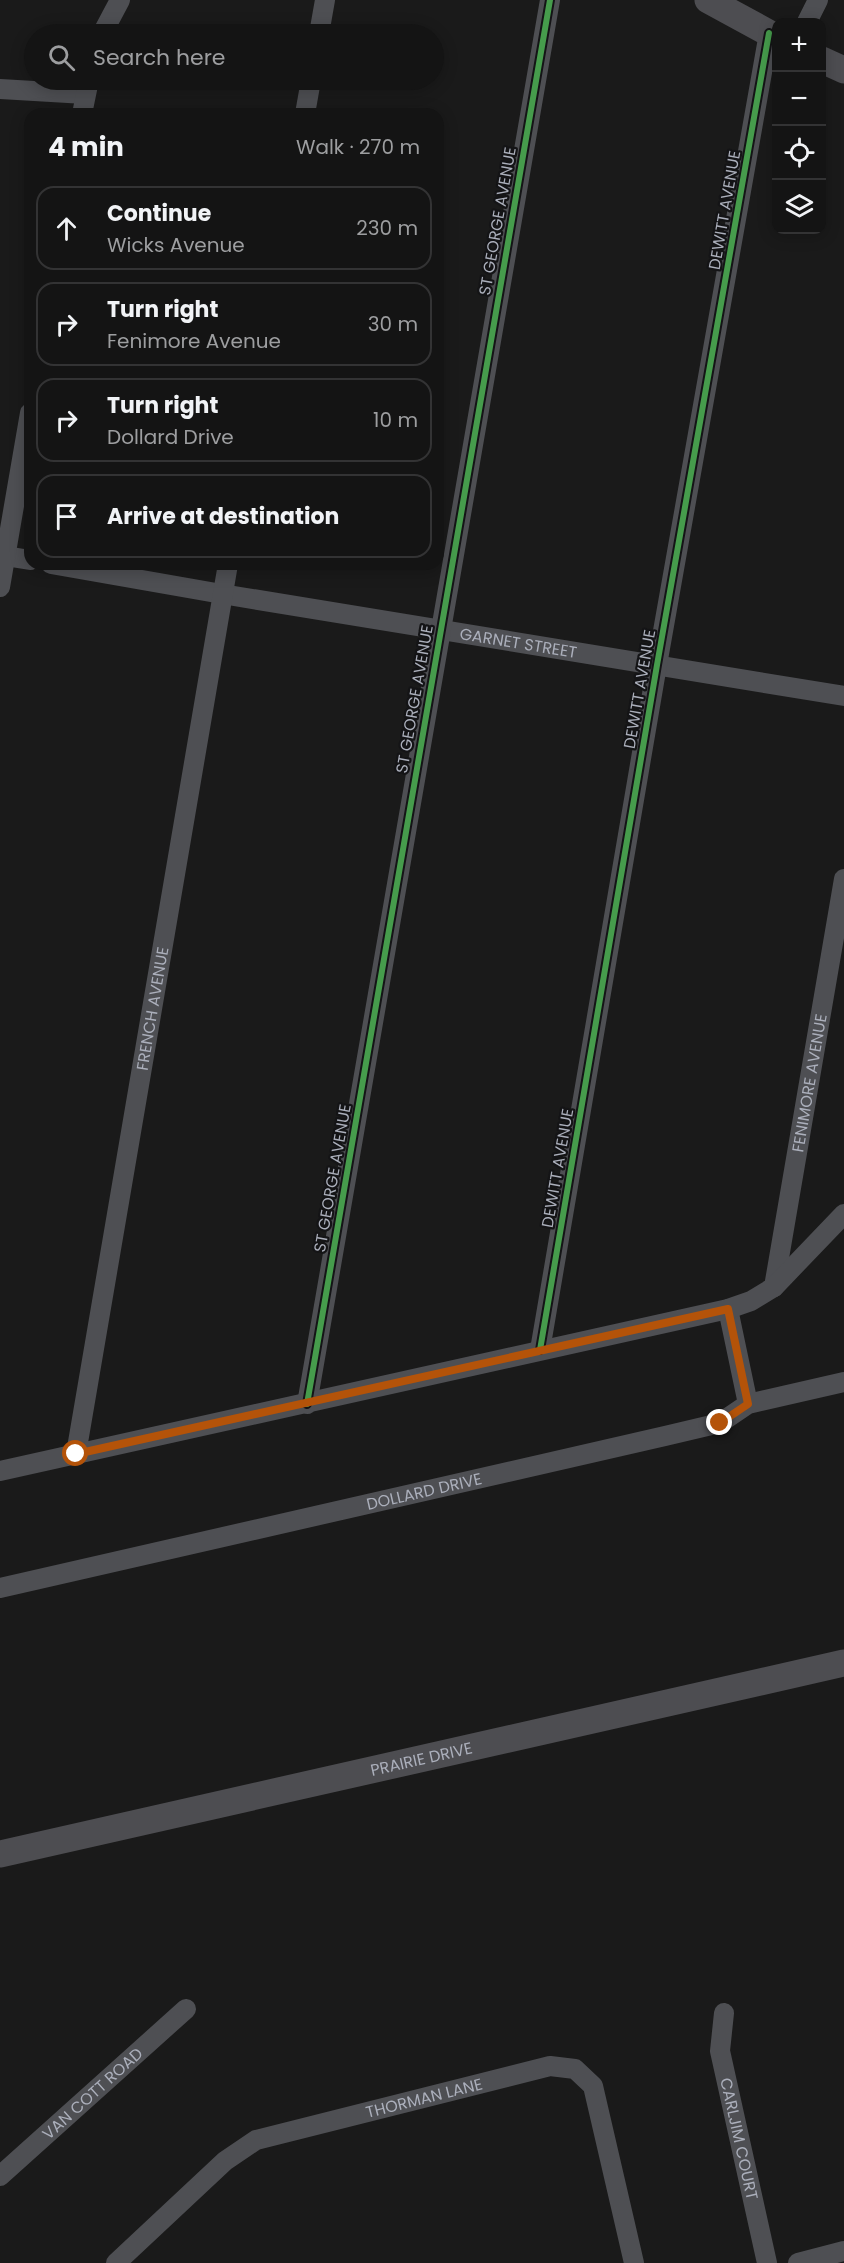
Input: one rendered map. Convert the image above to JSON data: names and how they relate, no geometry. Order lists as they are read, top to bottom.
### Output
{
  "streets": {
    "street": [
      "DEWITT AVENUE",
      "ST GEORGE AVENUE",
      "GARNET STREET",
      "FRENCH AVENUE",
      "FENIMORE AVENUE",
      "DOLLARD DRIVE",
      "PRAIRIE DRIVE",
      "VAN COTT ROAD",
      "THORMAN LANE",
      "CARLJIM COURT"
    ]
  },
  "crossings": [
    ["DEWITT AVENUE", "GARNET STREET"],
    ["ST GEORGE AVENUE", "GARNET STREET"],
    ["GARNET STREET", "FRENCH AVENUE"]
  ],
  "page": {
    "map_buttons": ["+", "−"],
    "search": "Search here",
    "heading": ["4 min", "Walk · 270 m"],
    "list": [
      ["Continue", "Wicks Avenue", "230 m"],
      ["Turn right", "Fenimore Avenue", "30 m"],
      ["Turn right", "Dollard Drive", "10 m"],
      "Arrive at destination"
    ]
  }
}
